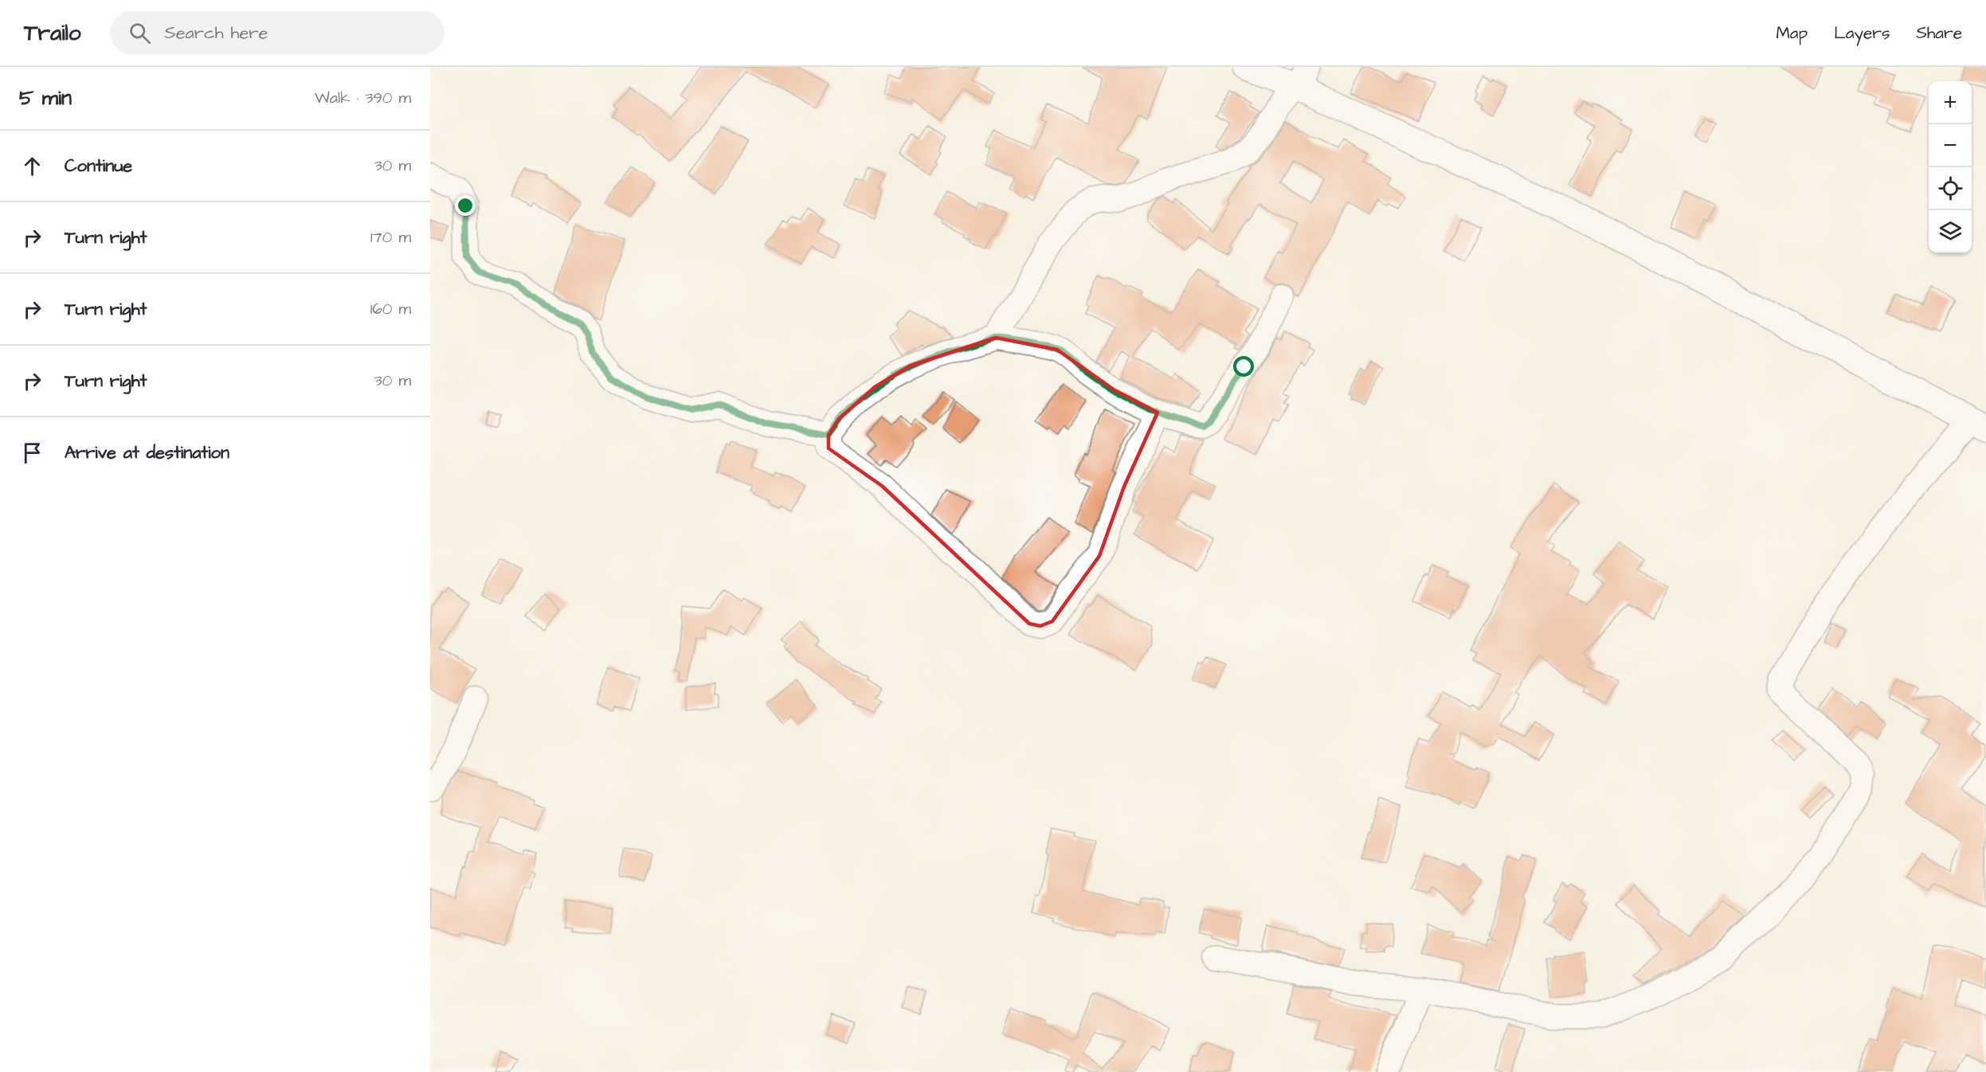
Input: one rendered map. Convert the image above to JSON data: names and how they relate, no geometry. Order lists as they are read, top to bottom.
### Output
{
  "page": {
    "header": "Trailo",
    "search": "Search here",
    "nav": ["Map", "Layers", "Share"],
    "heading": ["5 min", "Walk · 390 m"],
    "map_buttons": ["+", "−"],
    "list": [
      ["Continue", "30 m"],
      ["Turn right", "170 m"],
      ["Turn right", "160 m"],
      ["Turn right", "30 m"],
      "Arrive at destination"
    ]
  }
}
